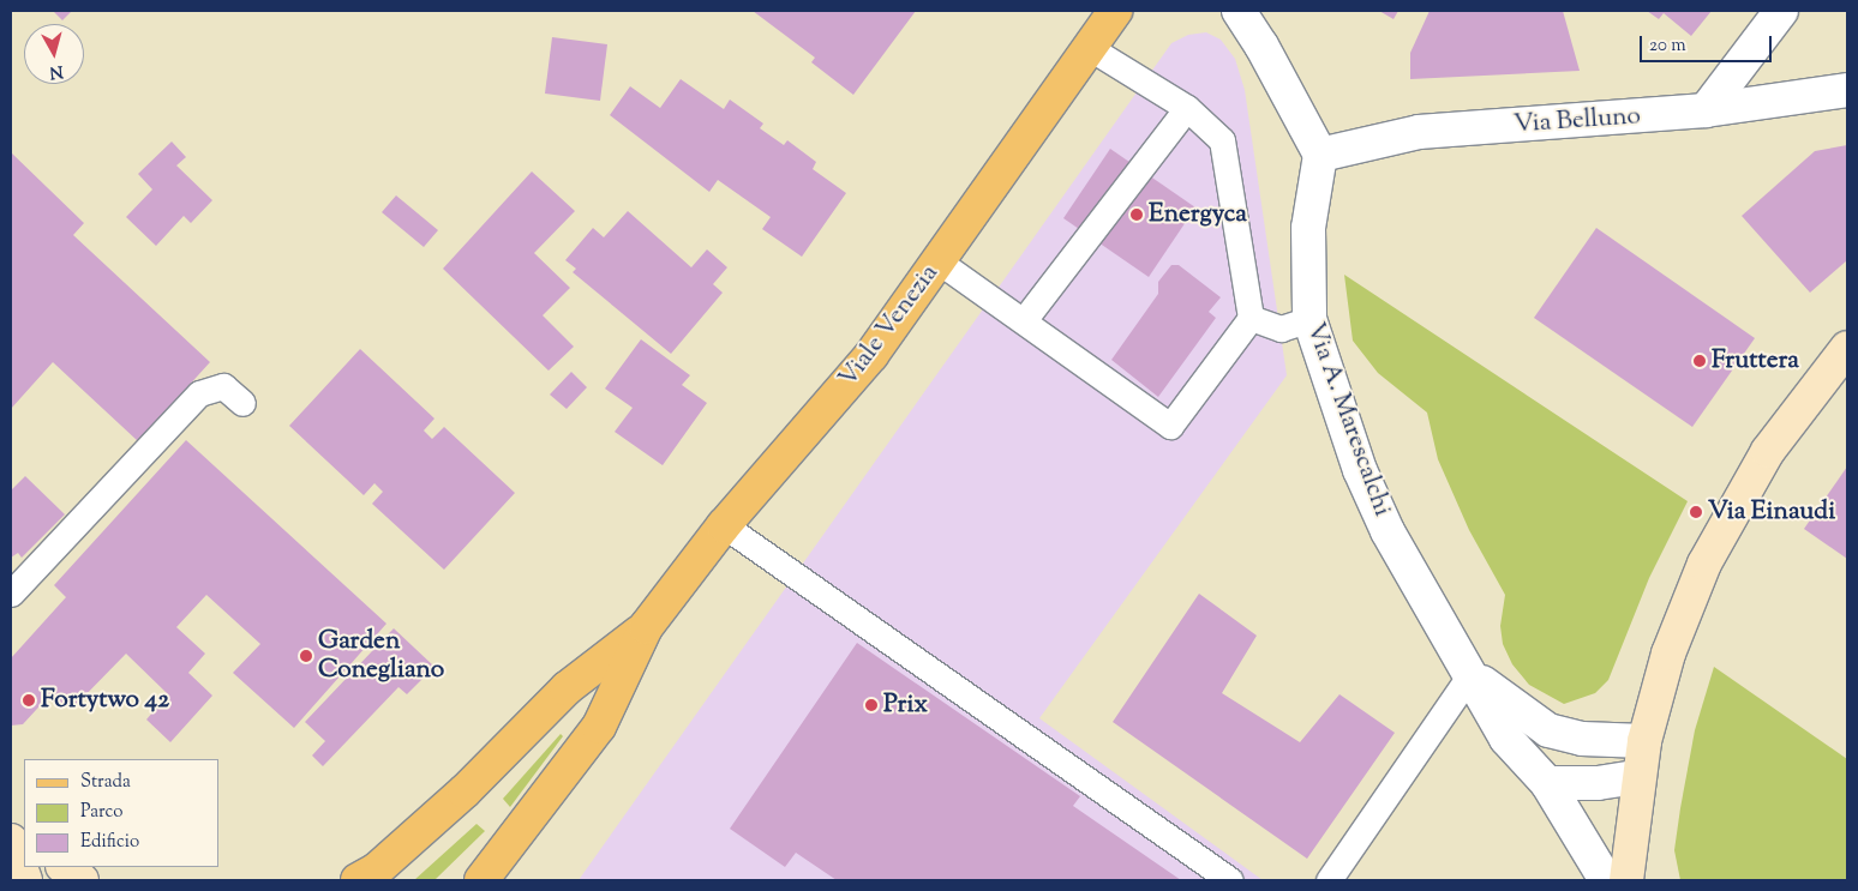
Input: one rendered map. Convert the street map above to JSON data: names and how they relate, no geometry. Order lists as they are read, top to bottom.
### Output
{
  "streets": {
    "main road": ["Viale Venezia"],
    "street": ["Via Belluno", "Via A. Marescalchi"]
  },
  "crossings": [
    ["Via Belluno", "Via A. Marescalchi"]
  ],
  "places": [
    "Energyca",
    "Fruttera",
    "Via Einaudi",
    "Garden Conegliano",
    "Fortytwo 42",
    "Prix"
  ],
  "legend": ["Strada", "Parco", "Edificio"],
  "scale_bar": "20 m",
  "north": "bottom"
}
